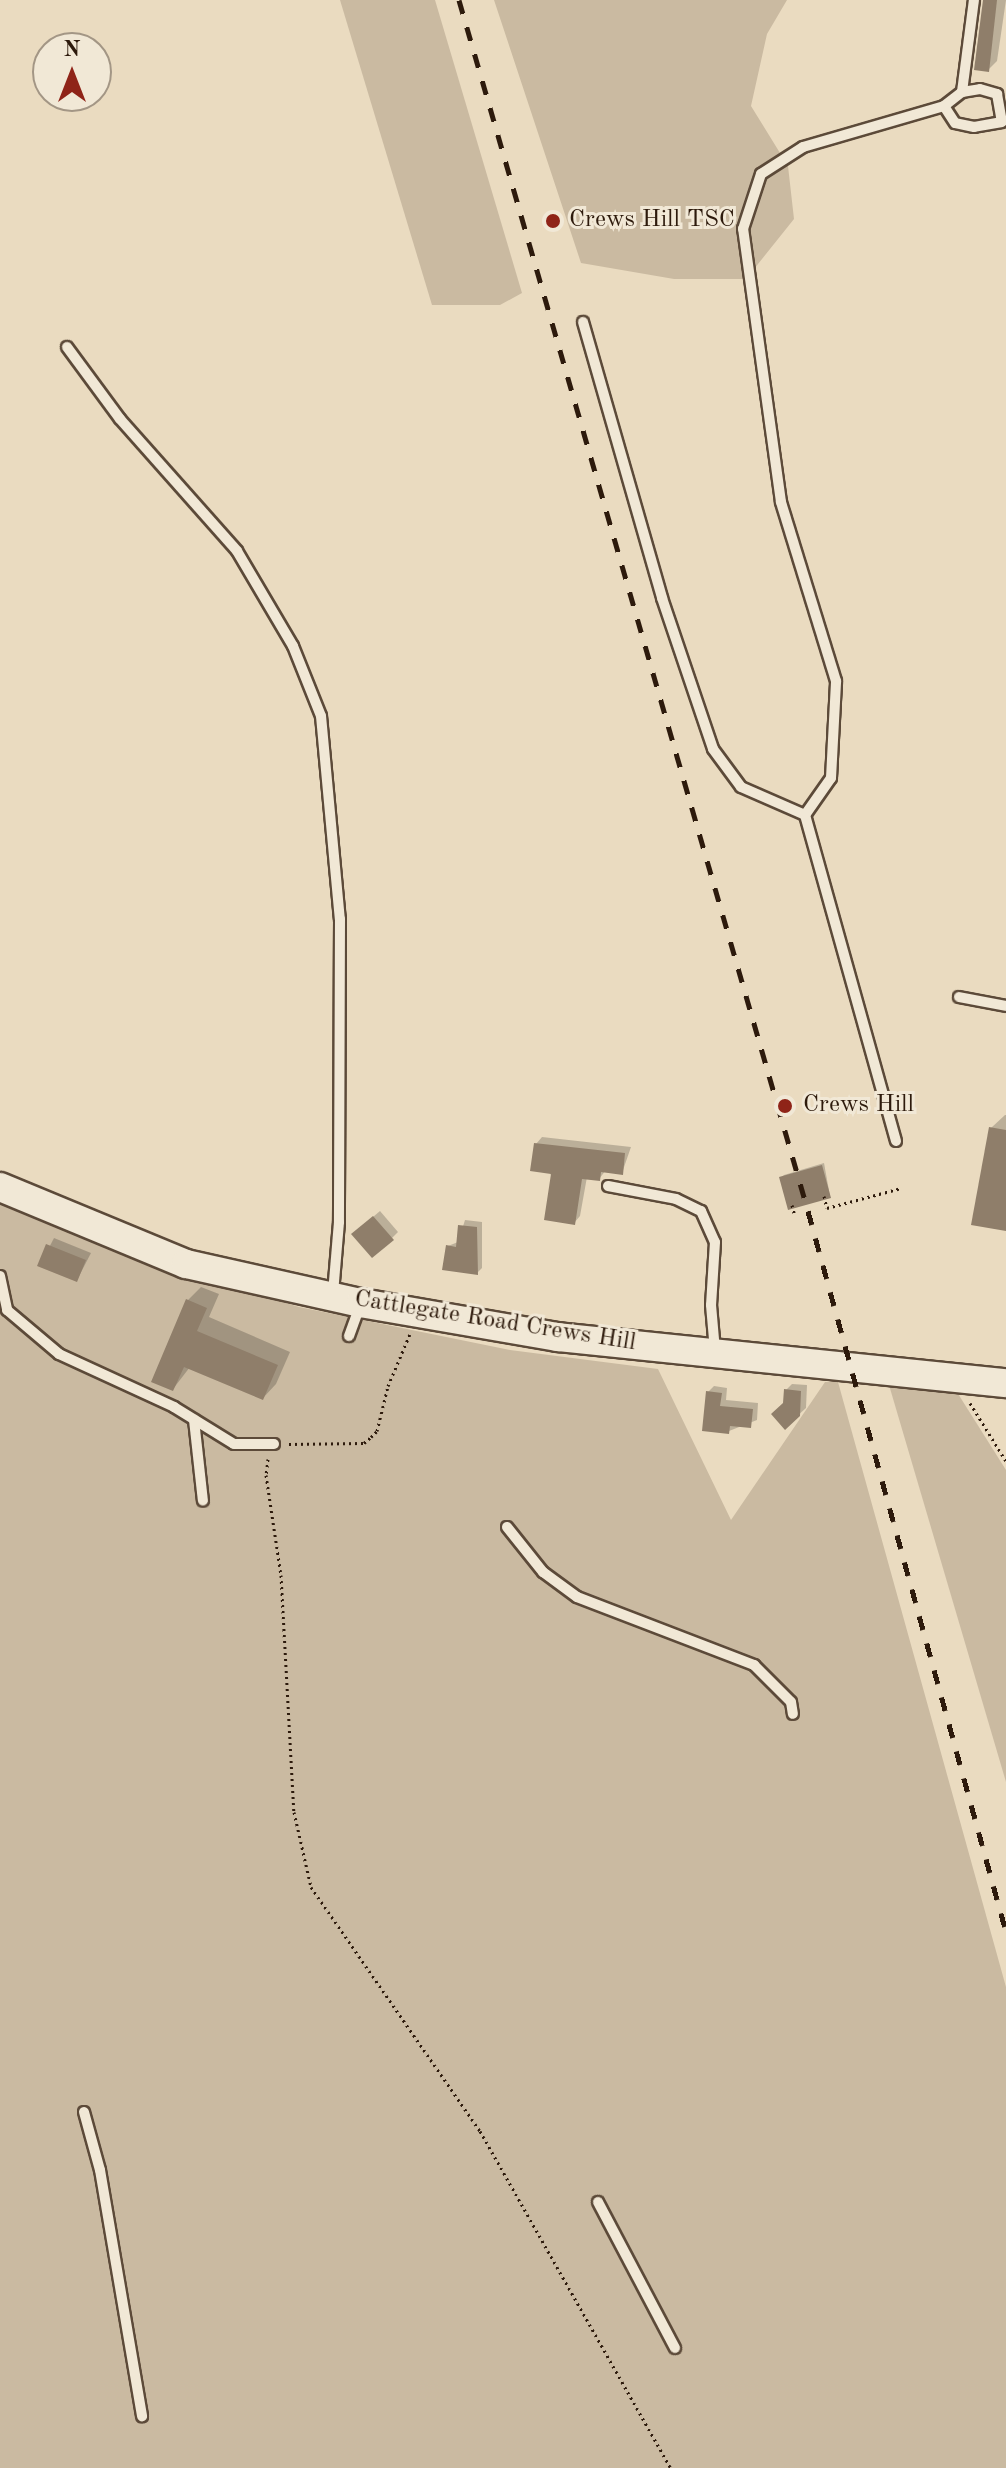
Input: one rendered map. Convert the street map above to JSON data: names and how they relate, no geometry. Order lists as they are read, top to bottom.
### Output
{
  "streets": {
    "street": ["Cattlegate Road Crews Hill"]
  },
  "places": ["Crews Hill TSC", "Crews Hill"],
  "north": "top"
}
